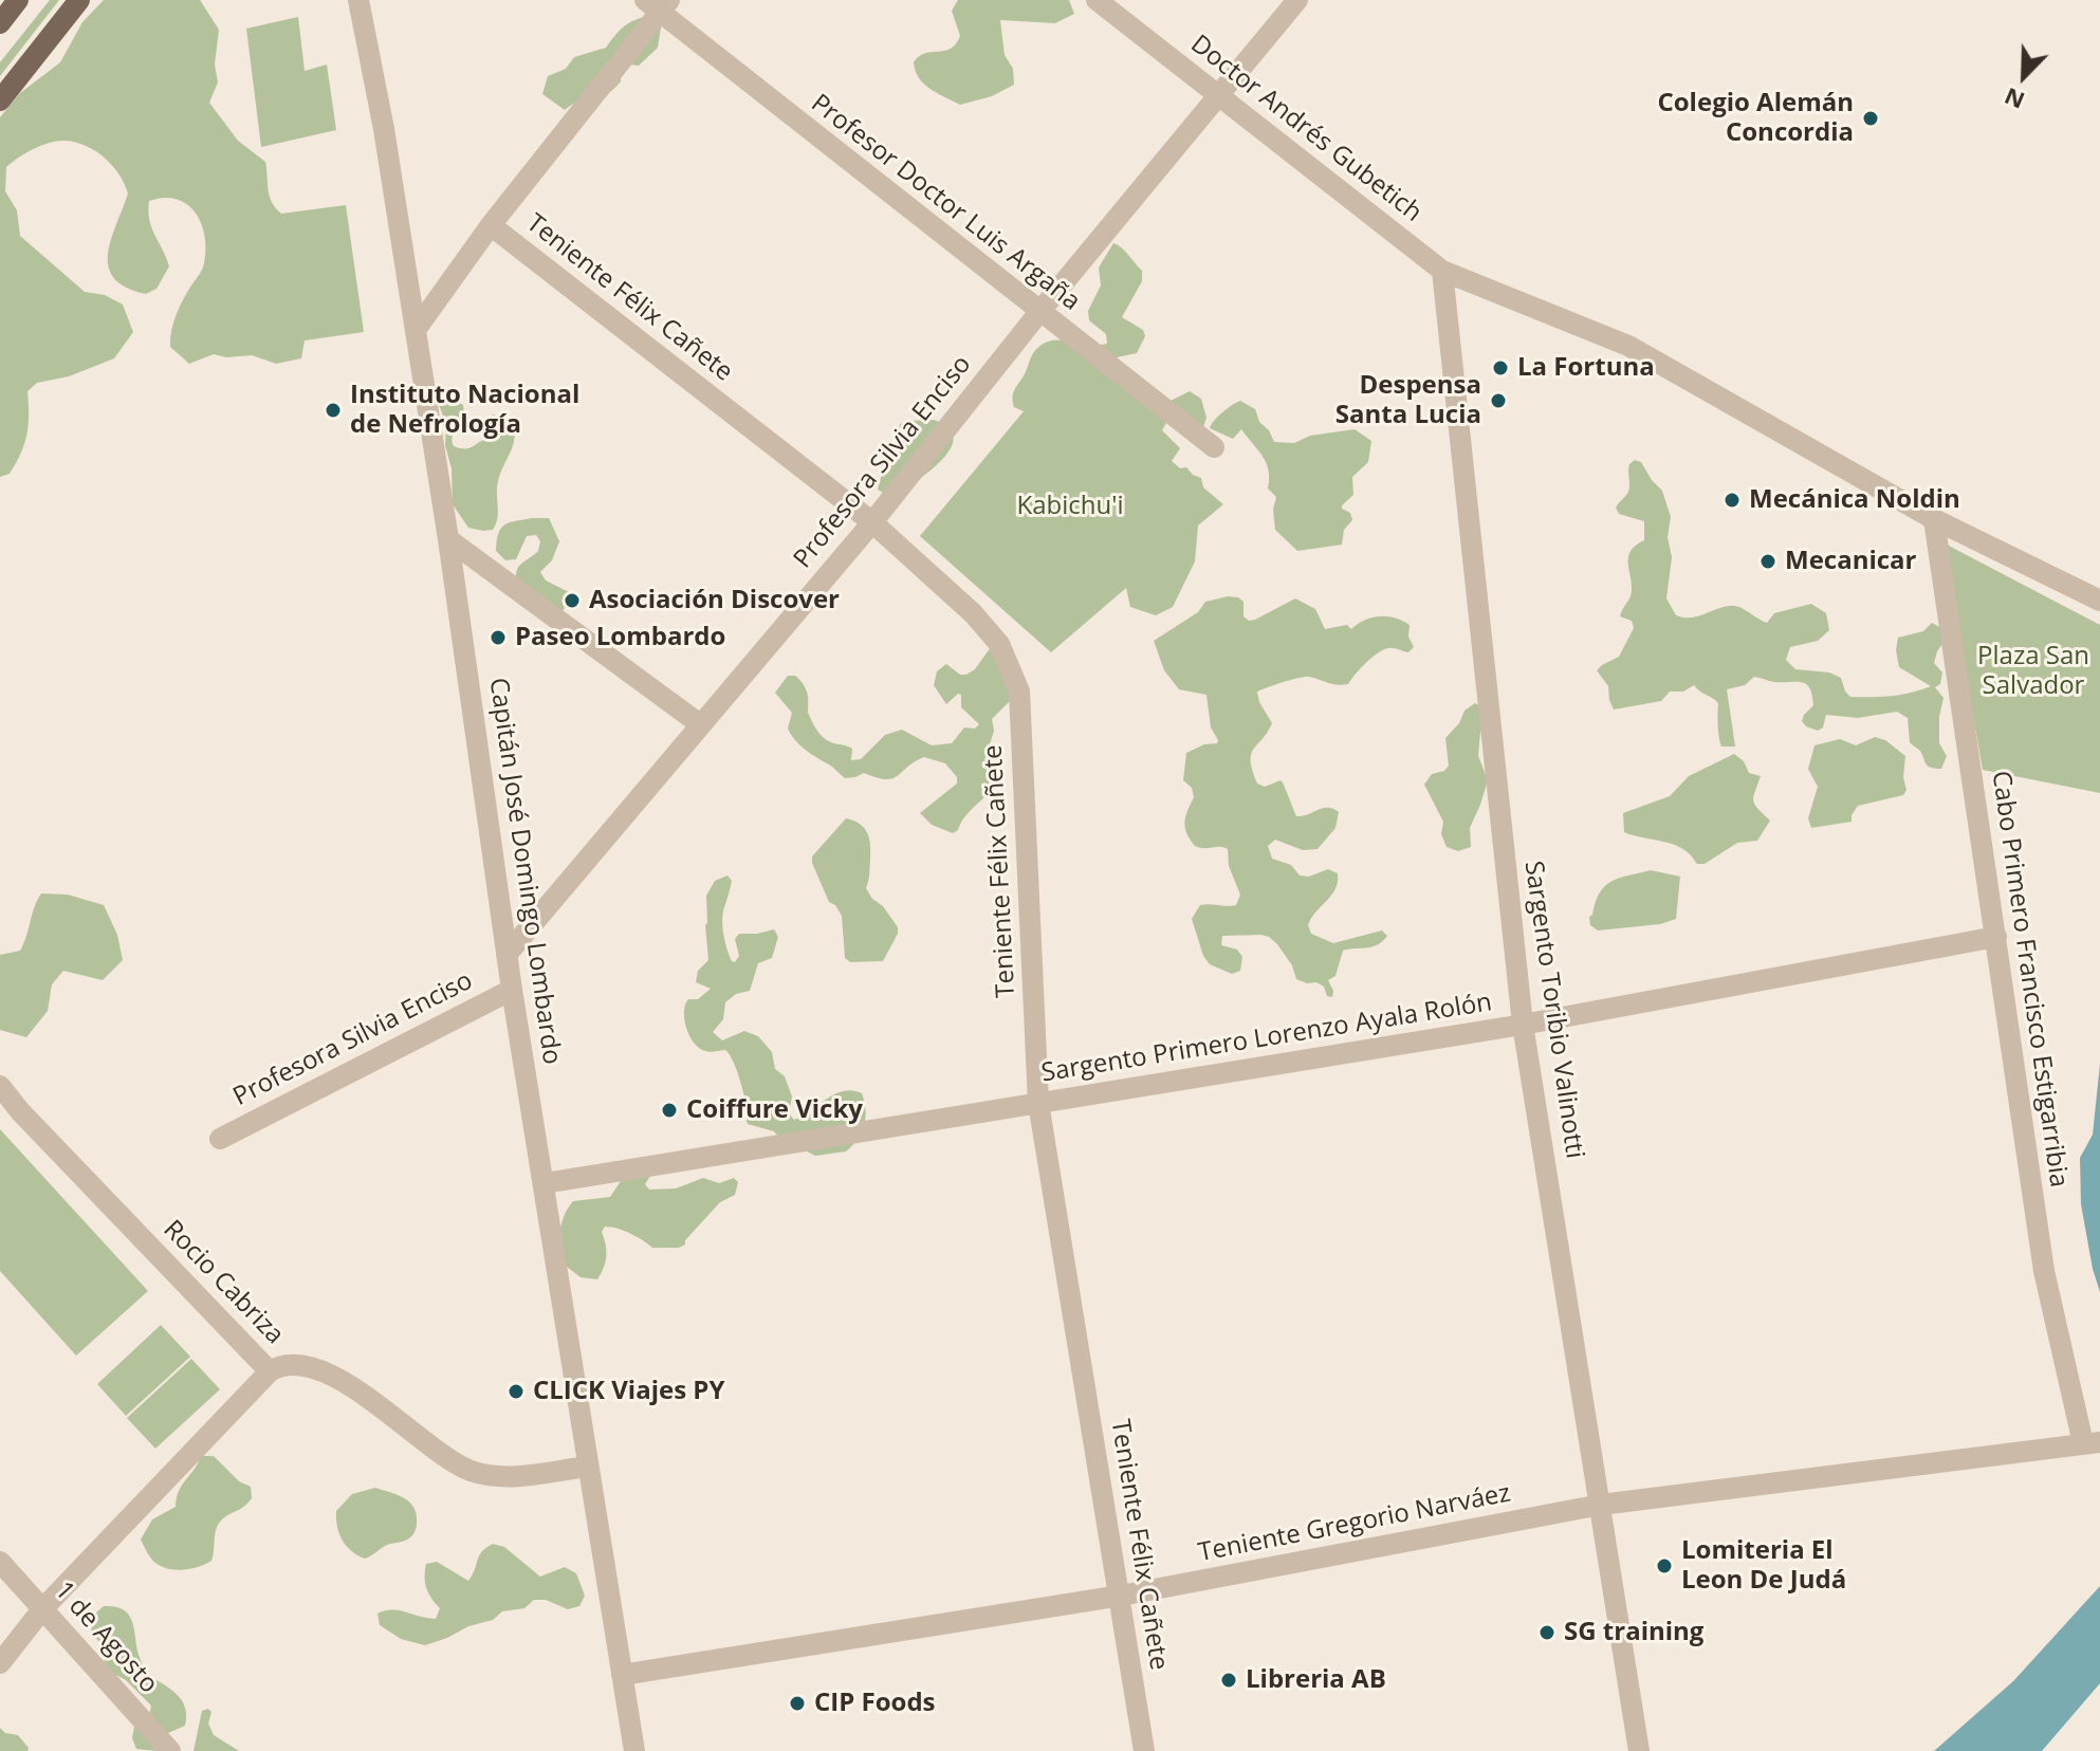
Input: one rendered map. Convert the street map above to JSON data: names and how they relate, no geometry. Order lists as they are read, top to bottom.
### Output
{
  "streets": {
    "street": [
      "Doctor Andrés Gubetich",
      "Profesor Doctor Luis Argaña",
      "Teniente Félix Cañete",
      "Profesora Silvia Enciso",
      "Capitán José Domingo Lombardo",
      "Cabo Primero Francisco Estigarribia",
      "Sargento Toribio Valinotti",
      "Sargento Primero Lorenzo Ayala Rolón",
      "Rocio Cabriza",
      "Teniente Gregorio Narváez",
      "1 de Agosto"
    ]
  },
  "crossings": [
    ["Doctor Andrés Gubetich", "Profesora Silvia Enciso"],
    ["Doctor Andrés Gubetich", "Cabo Primero Francisco Estigarribia"],
    ["Doctor Andrés Gubetich", "Sargento Toribio Valinotti"],
    ["Profesor Doctor Luis Argaña", "Profesora Silvia Enciso"],
    ["Teniente Félix Cañete", "Profesora Silvia Enciso"],
    ["Teniente Félix Cañete", "Sargento Primero Lorenzo Ayala Rolón"],
    ["Teniente Félix Cañete", "Teniente Gregorio Narváez"],
    ["Profesora Silvia Enciso", "Capitán José Domingo Lombardo"],
    ["Capitán José Domingo Lombardo", "Sargento Primero Lorenzo Ayala Rolón"],
    ["Capitán José Domingo Lombardo", "Rocio Cabriza"],
    ["Capitán José Domingo Lombardo", "Teniente Gregorio Narváez"],
    ["Cabo Primero Francisco Estigarribia", "Sargento Primero Lorenzo Ayala Rolón"],
    ["Cabo Primero Francisco Estigarribia", "Teniente Gregorio Narváez"],
    ["Sargento Toribio Valinotti", "Sargento Primero Lorenzo Ayala Rolón"],
    ["Sargento Toribio Valinotti", "Teniente Gregorio Narváez"]
  ],
  "parks": ["Kabichu'i", "Plaza San Salvador"],
  "places": [
    "Colegio Alemán Concordia",
    "La Fortuna",
    "Despensa Santa Lucia",
    "Instituto Nacional de Nefrología",
    "Mecánica Noldin",
    "Mecanicar",
    "Asociación Discover",
    "Paseo Lombardo",
    "Coiffure Vicky",
    "CLICK Viajes PY",
    "Lomiteria El Leon De Judá",
    "SG training",
    "Libreria AB",
    "CIP Foods"
  ],
  "north": "bottom left"
}
